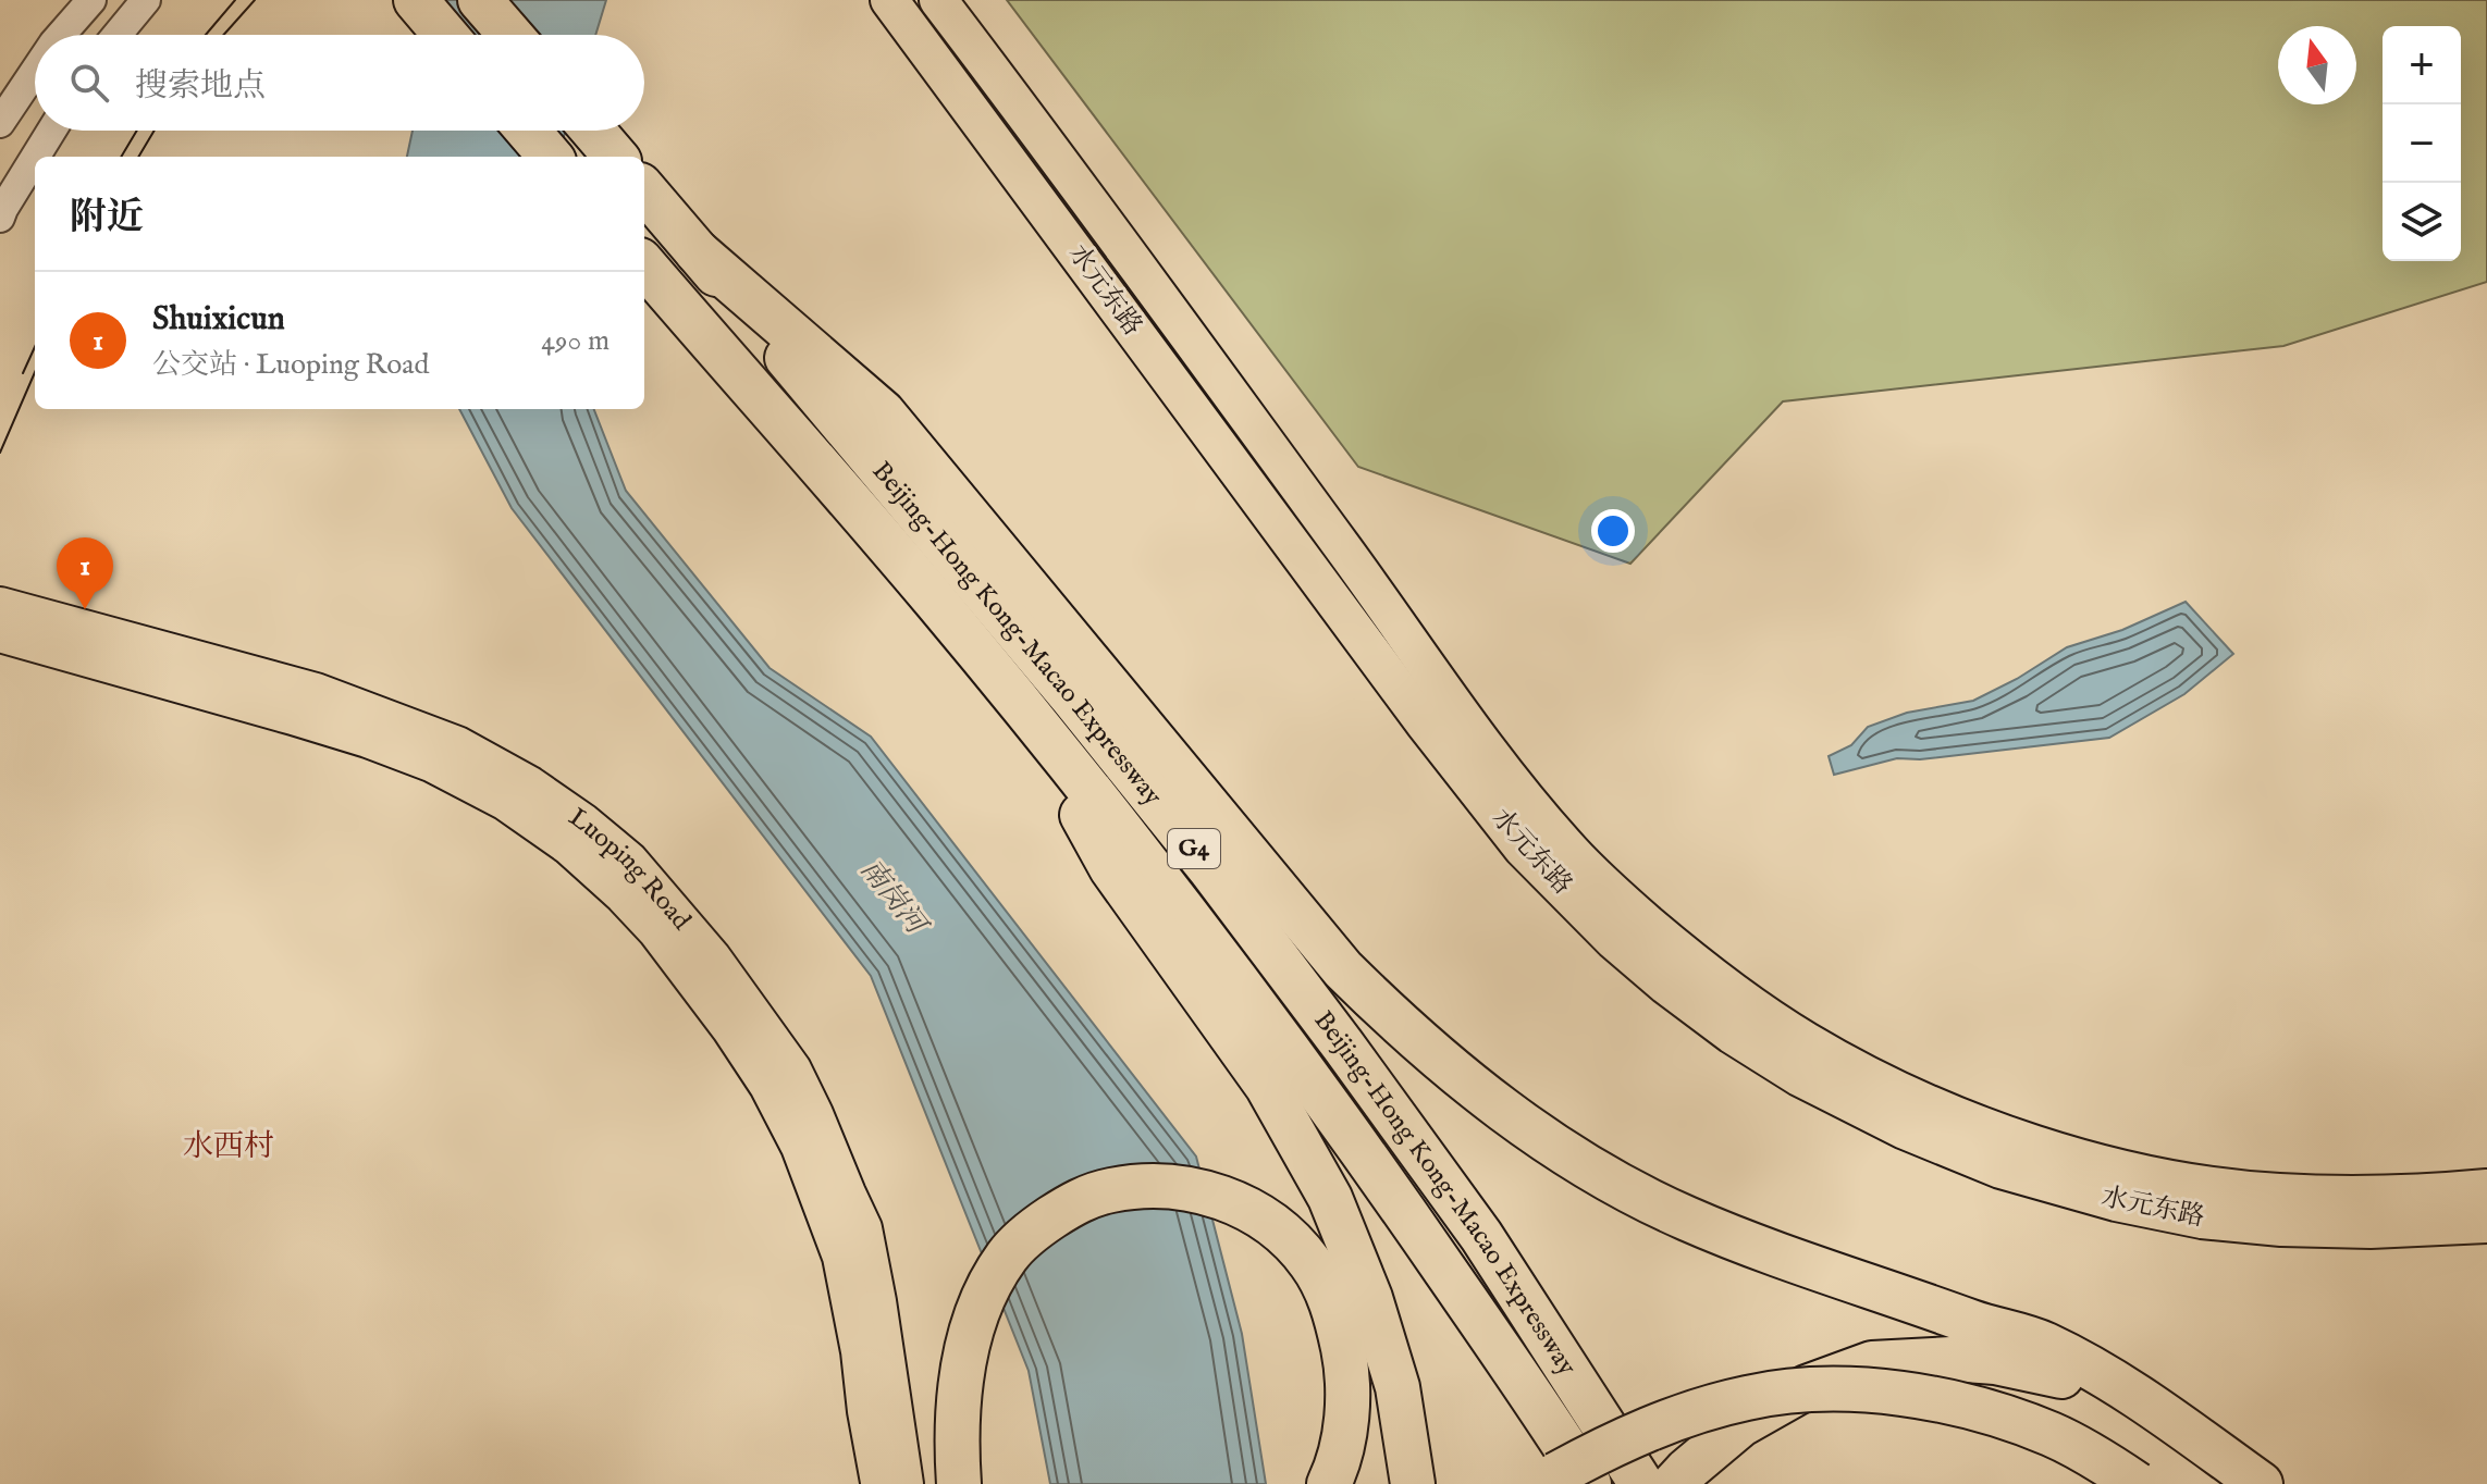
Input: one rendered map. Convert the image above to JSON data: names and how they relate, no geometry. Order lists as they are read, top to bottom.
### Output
{
  "streets": {
    "highway": ["Beijing-Hong Kong-Macao Expressway", "G4"],
    "main road": ["水元东路", "Luoping Road"]
  },
  "districts": ["水西村"],
  "water": ["南岗河"],
  "north": "top",
  "page": {
    "map_buttons": ["+", "−"],
    "search": "搜索地点",
    "heading": "附近",
    "list": [
      {
        "mark": "1",
        "name": "Shuixicun",
        "note": "公交站 · Luoping Road",
        "value": "490 m"
      }
    ],
    "pins": "1"
  }
}
